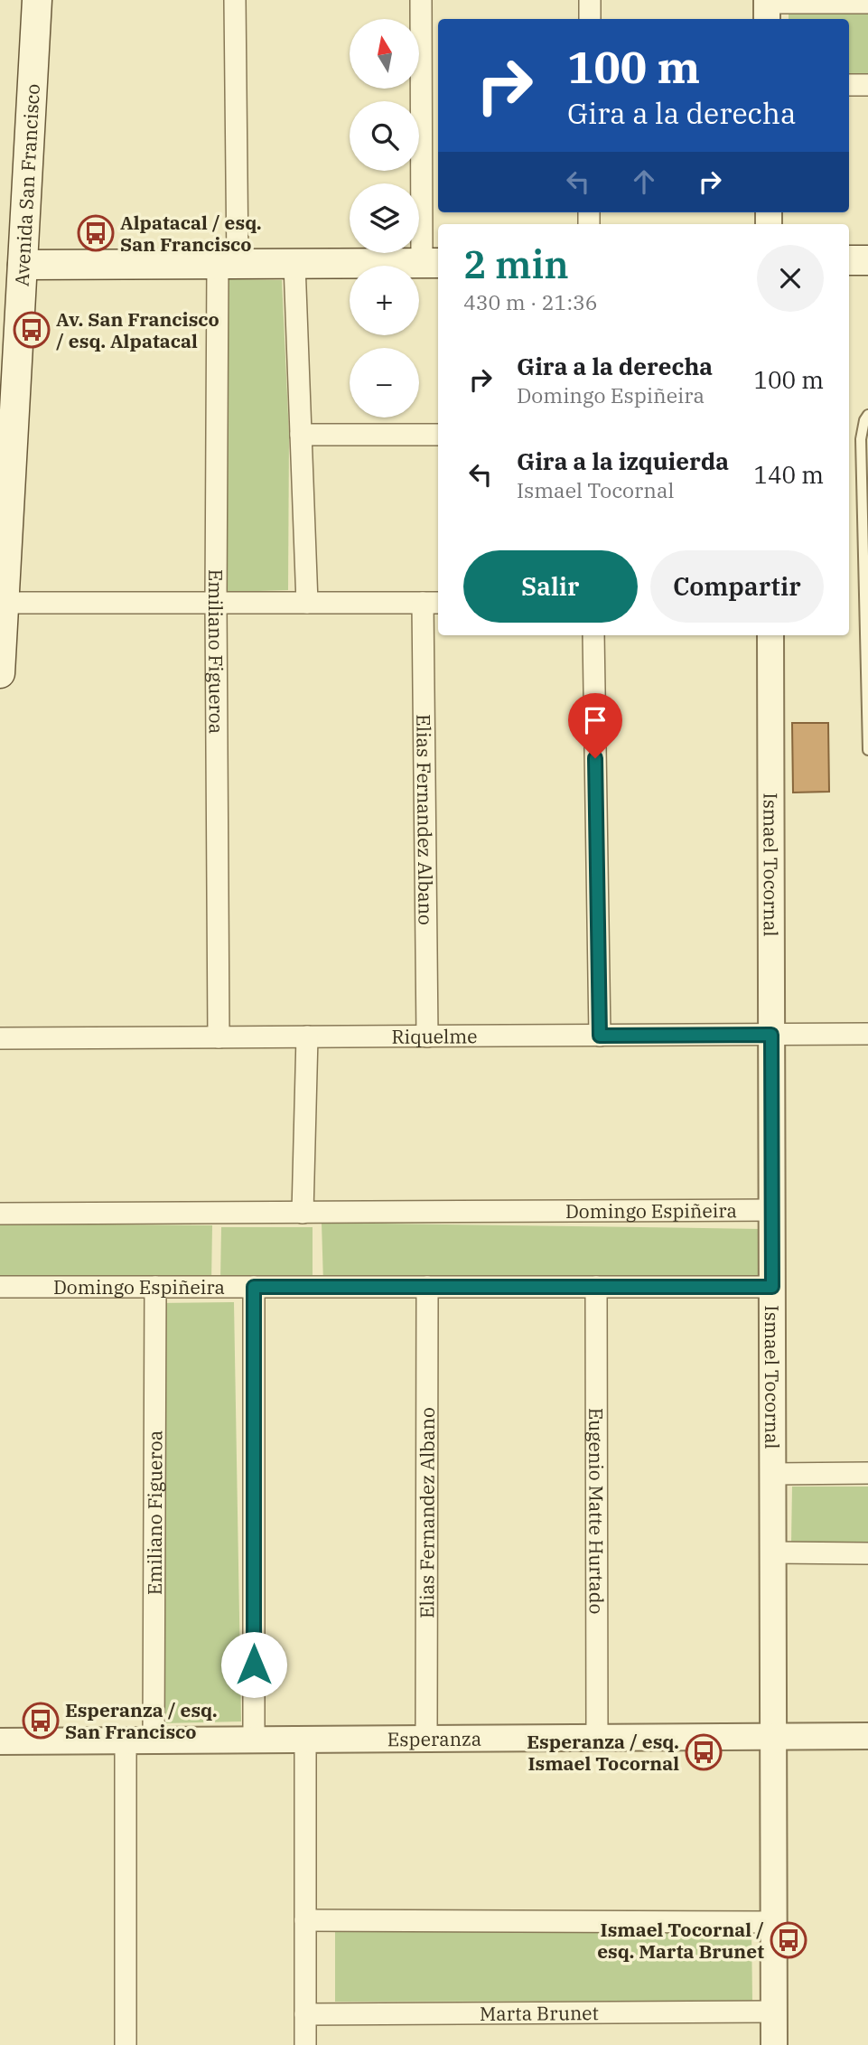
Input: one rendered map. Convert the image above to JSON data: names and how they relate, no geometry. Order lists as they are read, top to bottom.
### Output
{
  "streets": {
    "main road": ["Avenida San Francisco"],
    "street": [
      "Emiliano Figueroa",
      "Elias Fernandez Albano",
      "Ismael Tocornal",
      "Riquelme",
      "Domingo Espiñeira",
      "Eugenio Matte Hurtado",
      "Esperanza",
      "Marta Brunet"
    ]
  },
  "crossings": [
    ["Emiliano Figueroa", "Riquelme"],
    ["Emiliano Figueroa", "Domingo Espiñeira"],
    ["Emiliano Figueroa", "Esperanza"],
    ["Elias Fernandez Albano", "Riquelme"],
    ["Elias Fernandez Albano", "Domingo Espiñeira"],
    ["Elias Fernandez Albano", "Esperanza"],
    ["Ismael Tocornal", "Riquelme"],
    ["Ismael Tocornal", "Domingo Espiñeira"],
    ["Ismael Tocornal", "Esperanza"],
    ["Ismael Tocornal", "Marta Brunet"],
    ["Domingo Espiñeira", "Eugenio Matte Hurtado"],
    ["Eugenio Matte Hurtado", "Esperanza"]
  ],
  "places": {
    "bus stop": [
      "Alpatacal / esq. San Francisco",
      "Av. San Francisco / esq. Alpatacal",
      "Esperanza / esq. San Francisco",
      "Esperanza / esq. Ismael Tocornal",
      "Ismael Tocornal / esq. Marta Brunet"
    ]
  },
  "north": "top",
  "page": {
    "map_buttons": ["+", "−"],
    "turn": ["100 m", "Gira a la derecha"],
    "heading": ["2 min", "430 m · 21:36"],
    "list": [
      {
        "name": "Gira a la derecha",
        "note": "Domingo Espiñeira",
        "value": "100 m"
      },
      {
        "name": "Gira a la izquierda",
        "note": "Ismael Tocornal",
        "value": "140 m"
      }
    ],
    "buttons": ["Salir", "Compartir"]
  }
}
